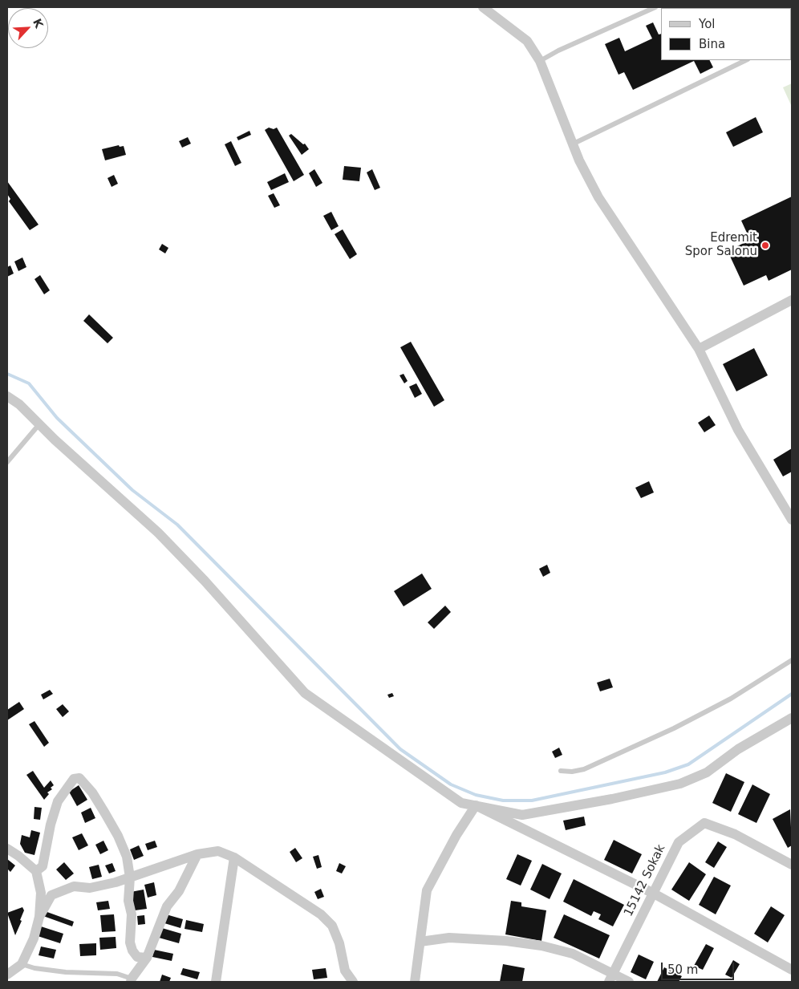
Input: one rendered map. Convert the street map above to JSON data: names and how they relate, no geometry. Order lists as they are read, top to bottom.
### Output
{
  "streets": {
    "street": ["15142 Sokak"]
  },
  "places": ["Edremit Spor Salonu"],
  "legend": ["Yol", "Bina"],
  "scale_bar": "50 m",
  "north": "top right"
}
